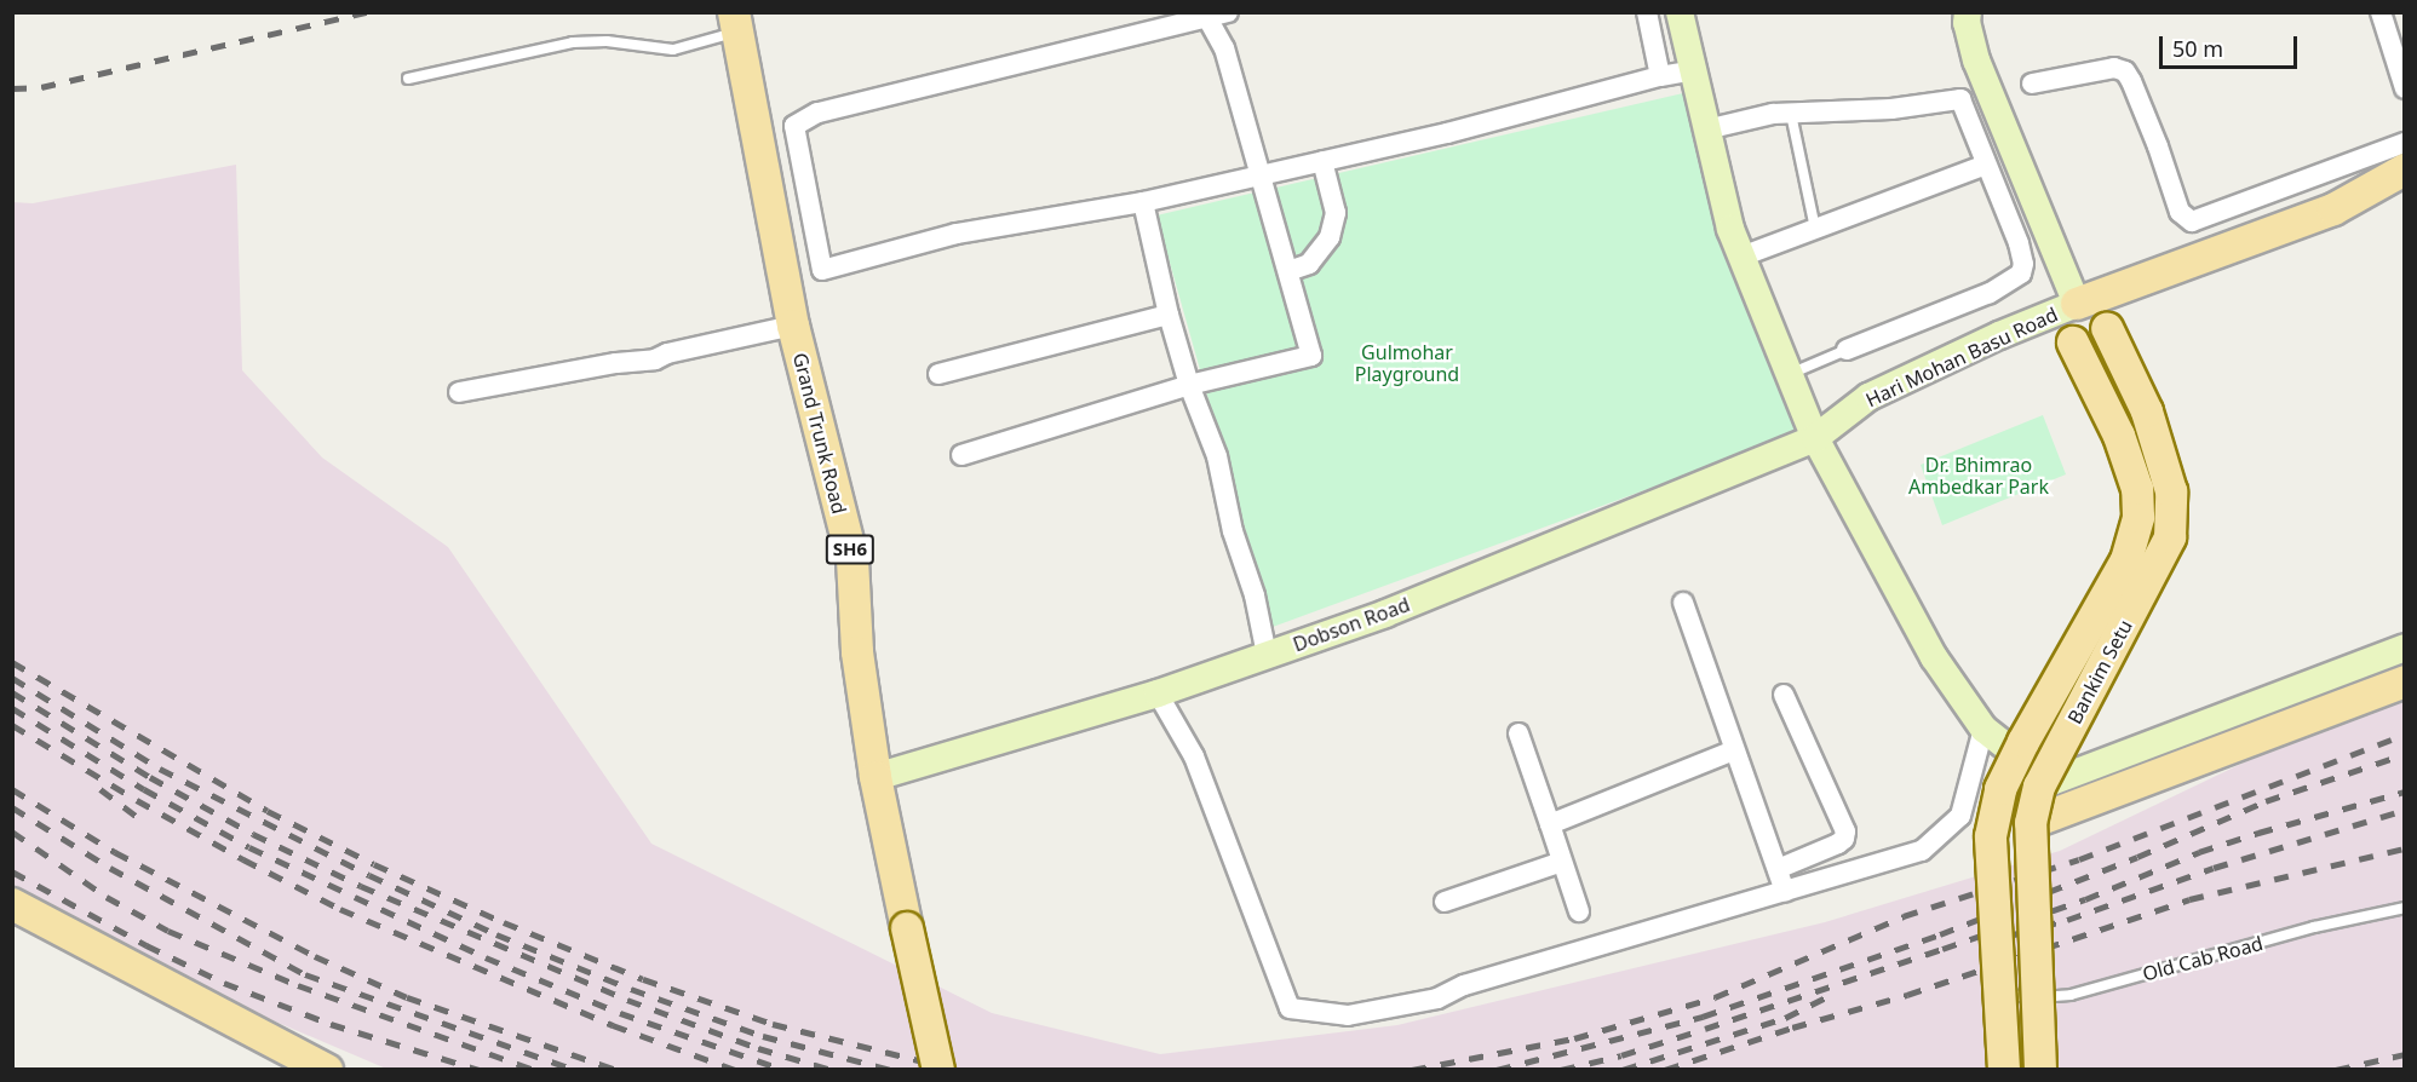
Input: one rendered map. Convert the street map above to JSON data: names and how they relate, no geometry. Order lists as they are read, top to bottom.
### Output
{
  "streets": {
    "main road": [
      "Hari Mohan Basu Road",
      "Grand Trunk Road",
      "SH6",
      "Dobson Road",
      "Bankim Setu"
    ],
    "lane": ["Old Cab Road"]
  },
  "crossings": [
    ["Hari Mohan Basu Road", "Dobson Road"],
    ["Hari Mohan Basu Road", "Bankim Setu"],
    ["Grand Trunk Road", "Dobson Road"],
    ["Bankim Setu", "Old Cab Road"]
  ],
  "parks": ["Gulmohar Playground", "Dr. Bhimrao Ambedkar Park"],
  "scale_bar": "50 m"
}
